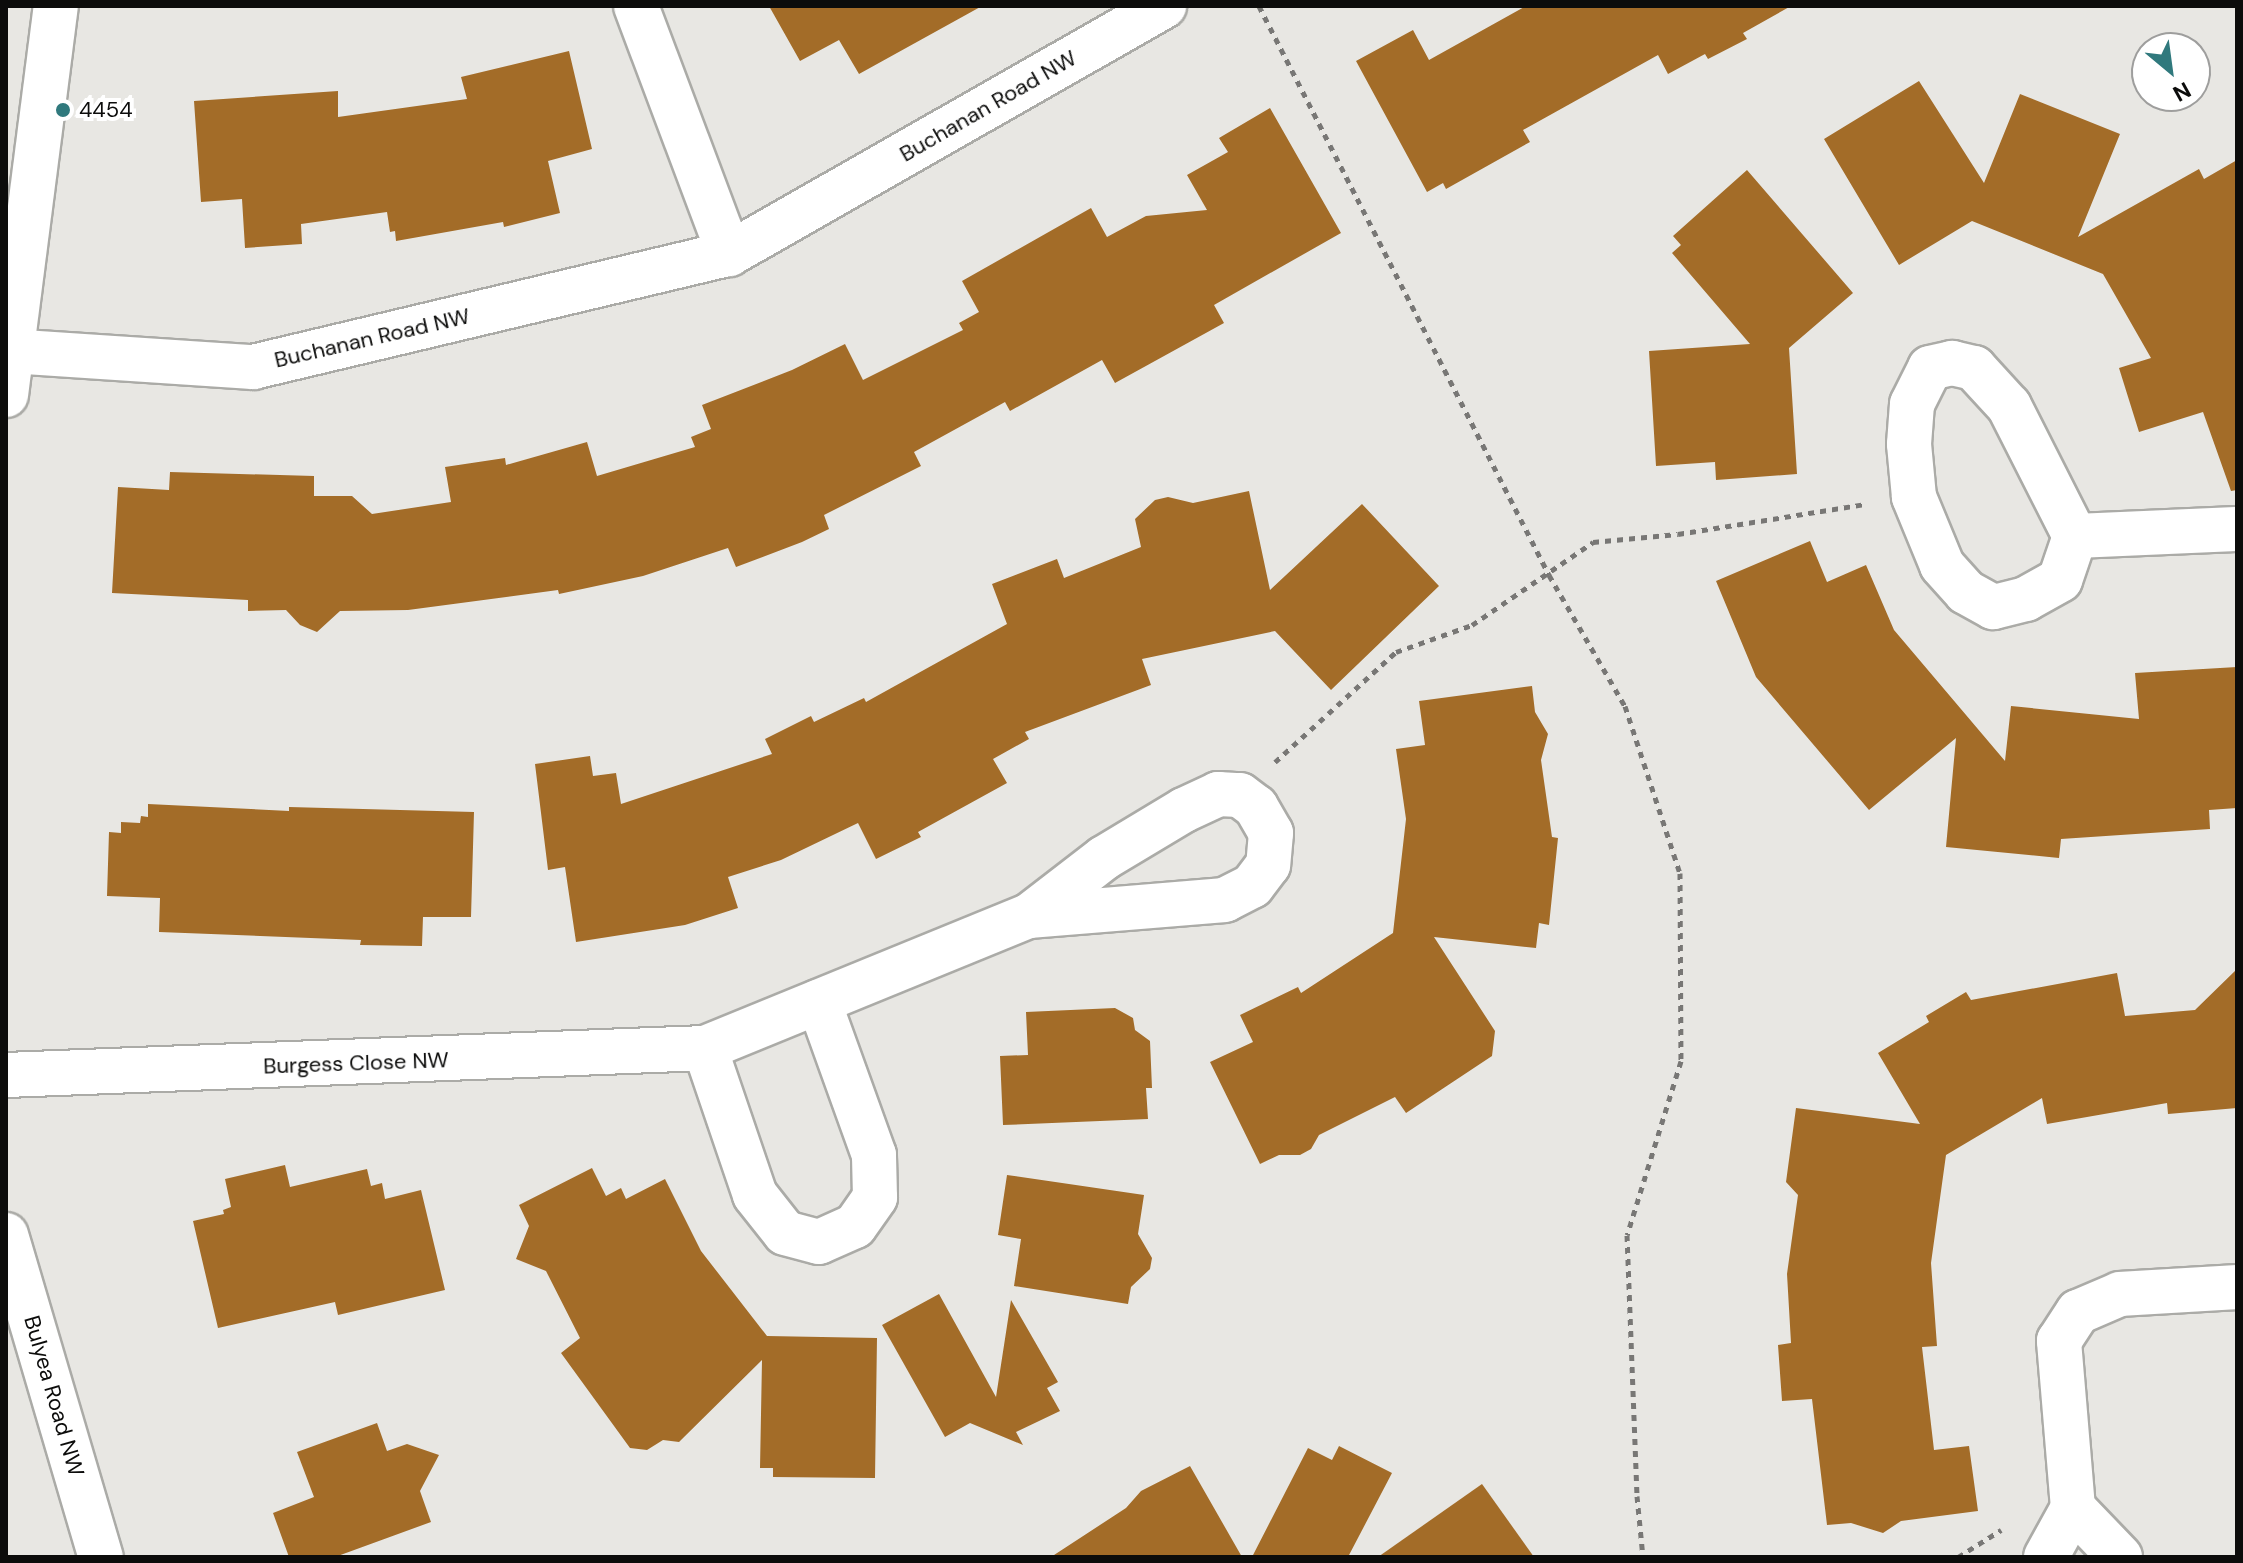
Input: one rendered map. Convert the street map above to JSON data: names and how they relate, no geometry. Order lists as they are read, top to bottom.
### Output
{
  "streets": {
    "street": ["Buchanan Road NW", "Burgess Close NW", "Bulyea Road NW"]
  },
  "places": ["4454"],
  "north": "bottom right"
}
